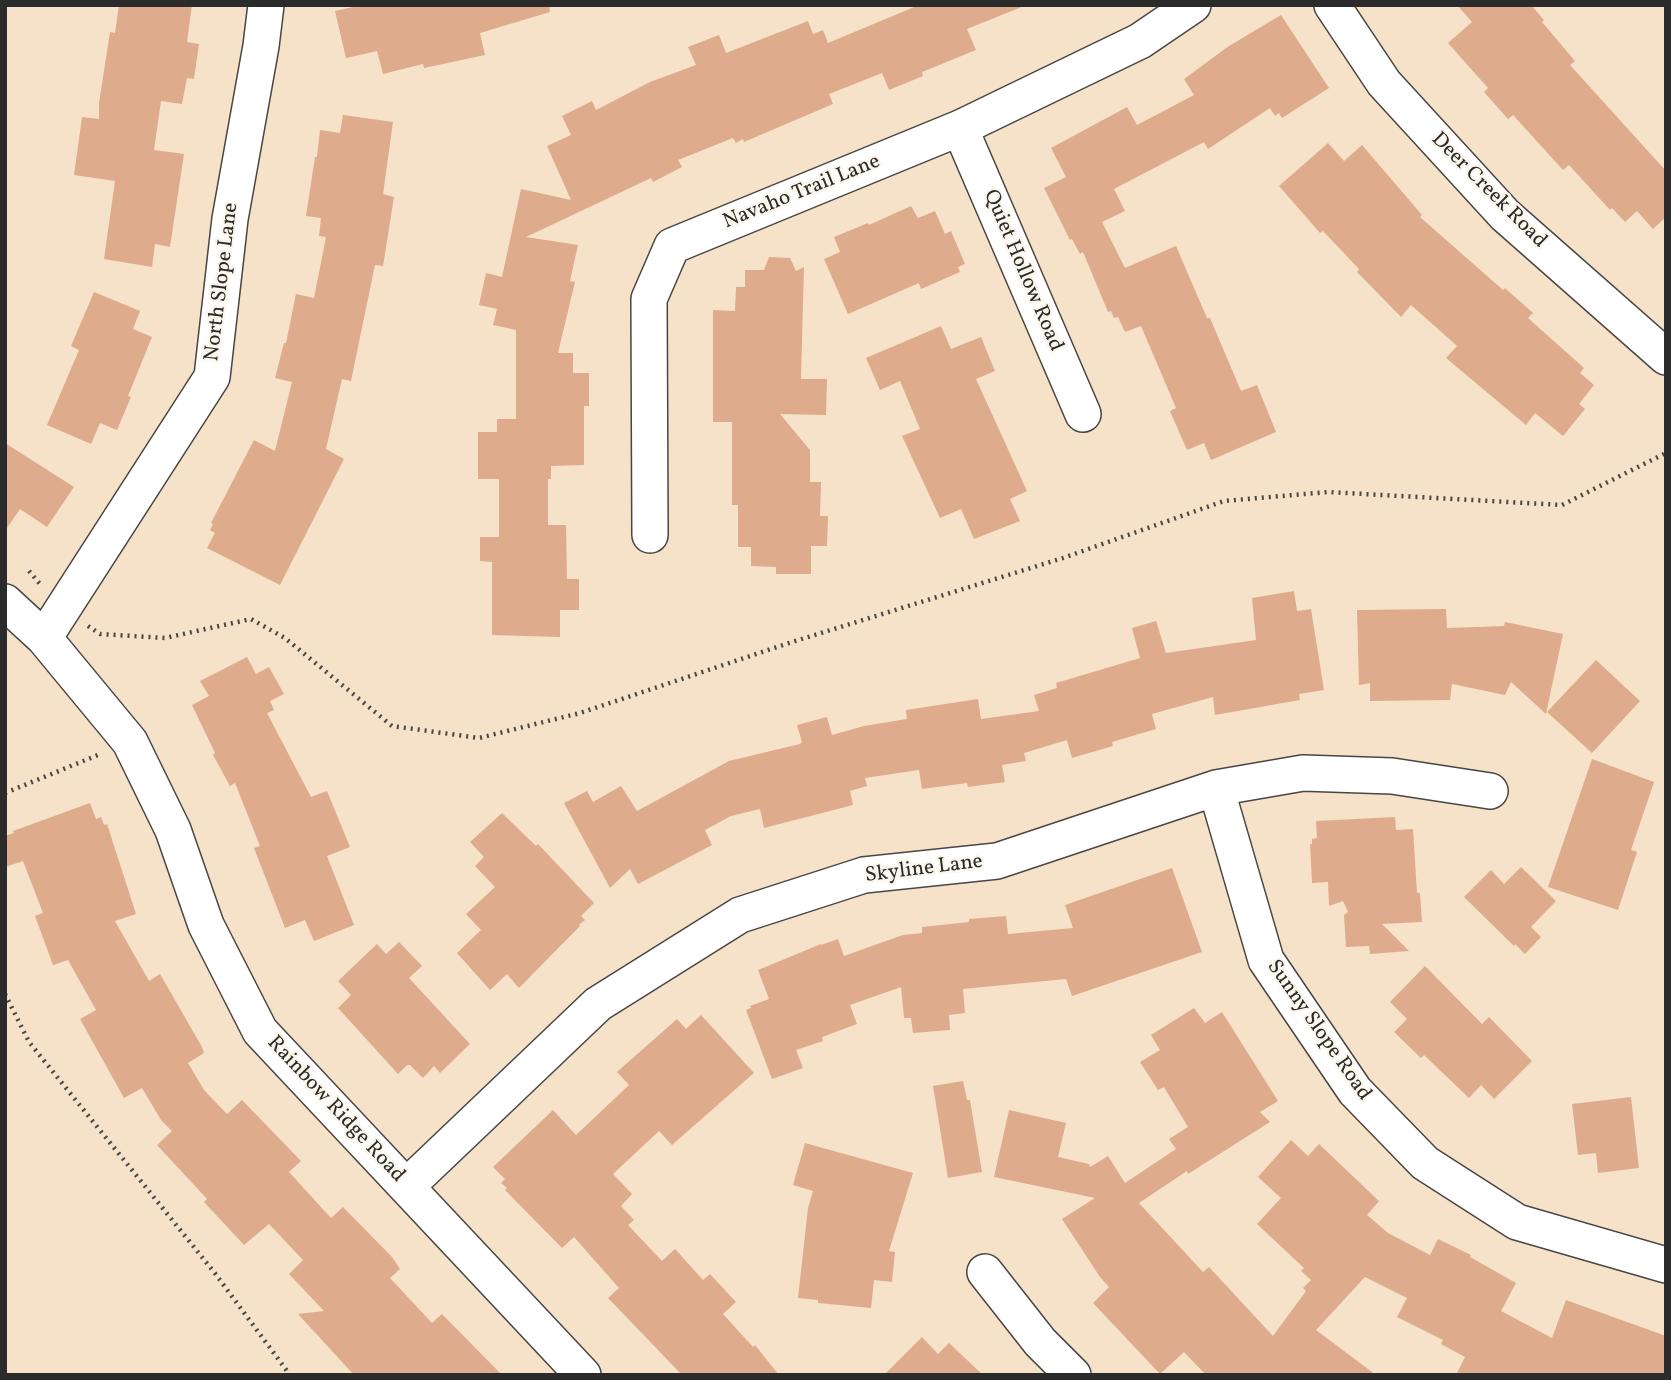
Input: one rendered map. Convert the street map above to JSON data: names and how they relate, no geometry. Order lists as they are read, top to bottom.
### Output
{
  "streets": {
    "street": [
      "Deer Creek Road",
      "Navaho Trail Lane",
      "Quiet Hollow Road",
      "North Slope Lane",
      "Skyline Lane",
      "Sunny Slope Road",
      "Rainbow Ridge Road"
    ]
  },
  "crossings": [
    ["Navaho Trail Lane", "Quiet Hollow Road"],
    ["North Slope Lane", "Rainbow Ridge Road"],
    ["Skyline Lane", "Sunny Slope Road"],
    ["Skyline Lane", "Rainbow Ridge Road"]
  ]
}
